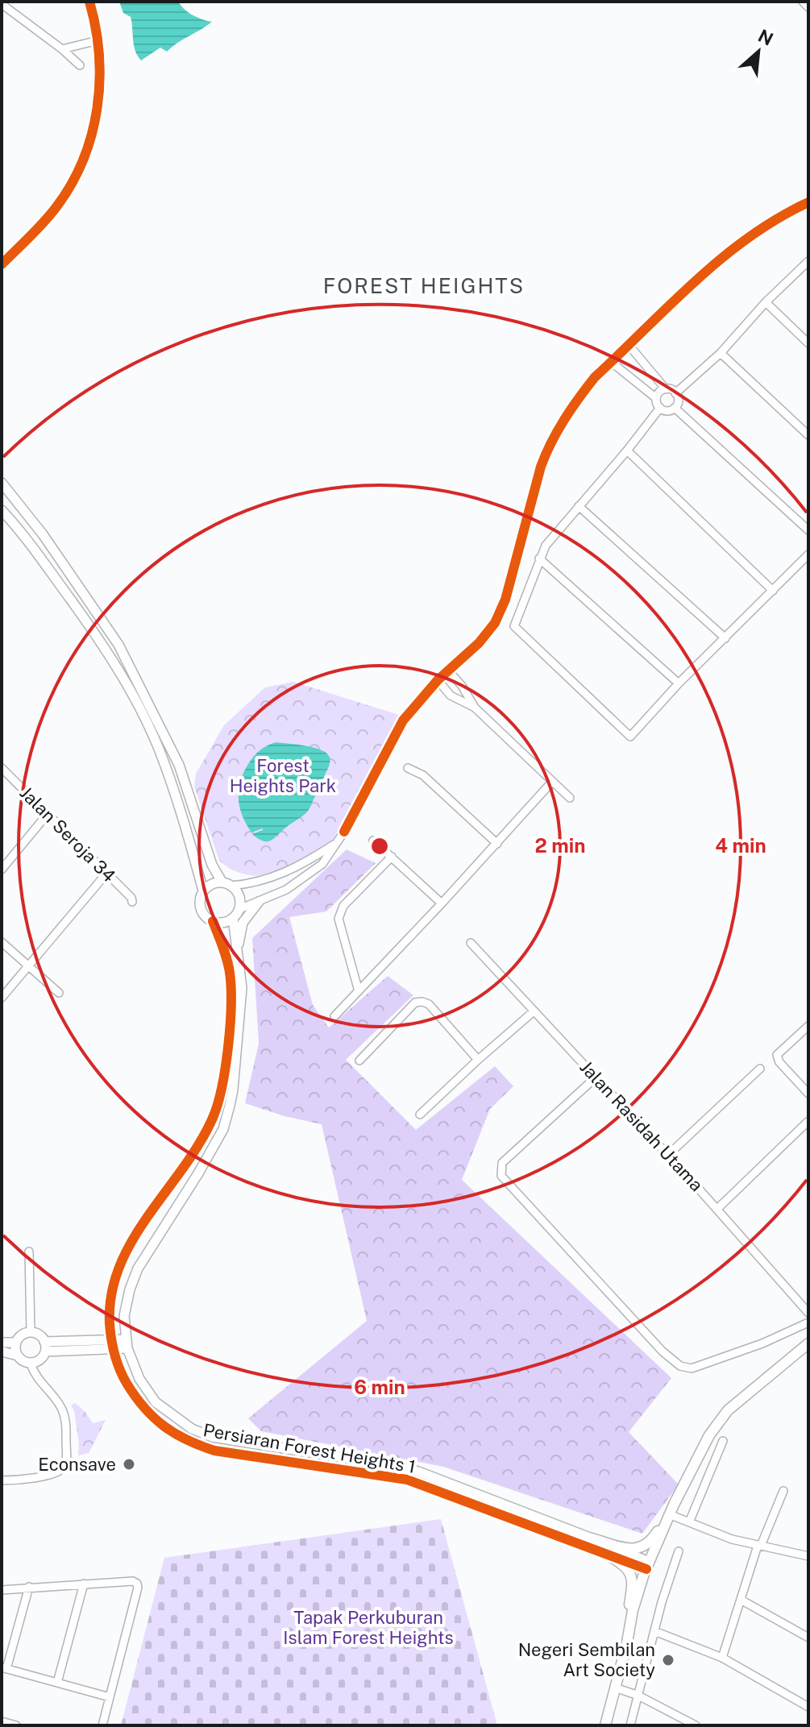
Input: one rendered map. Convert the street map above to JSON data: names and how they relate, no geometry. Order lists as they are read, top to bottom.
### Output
{
  "streets": {
    "street": ["Jalan Seroja 34", "Jalan Rasidah Utama", "Persiaran Forest Heights 1"]
  },
  "districts": ["FOREST HEIGHTS"],
  "parks": ["Forest Heights Park", "Tapak Perkuburan Islam Forest Heights"],
  "places": ["Econsave", "Negeri Sembilan Art Society"],
  "north": "top right",
  "rings": ["2 min", "4 min", "6 min"]
}
